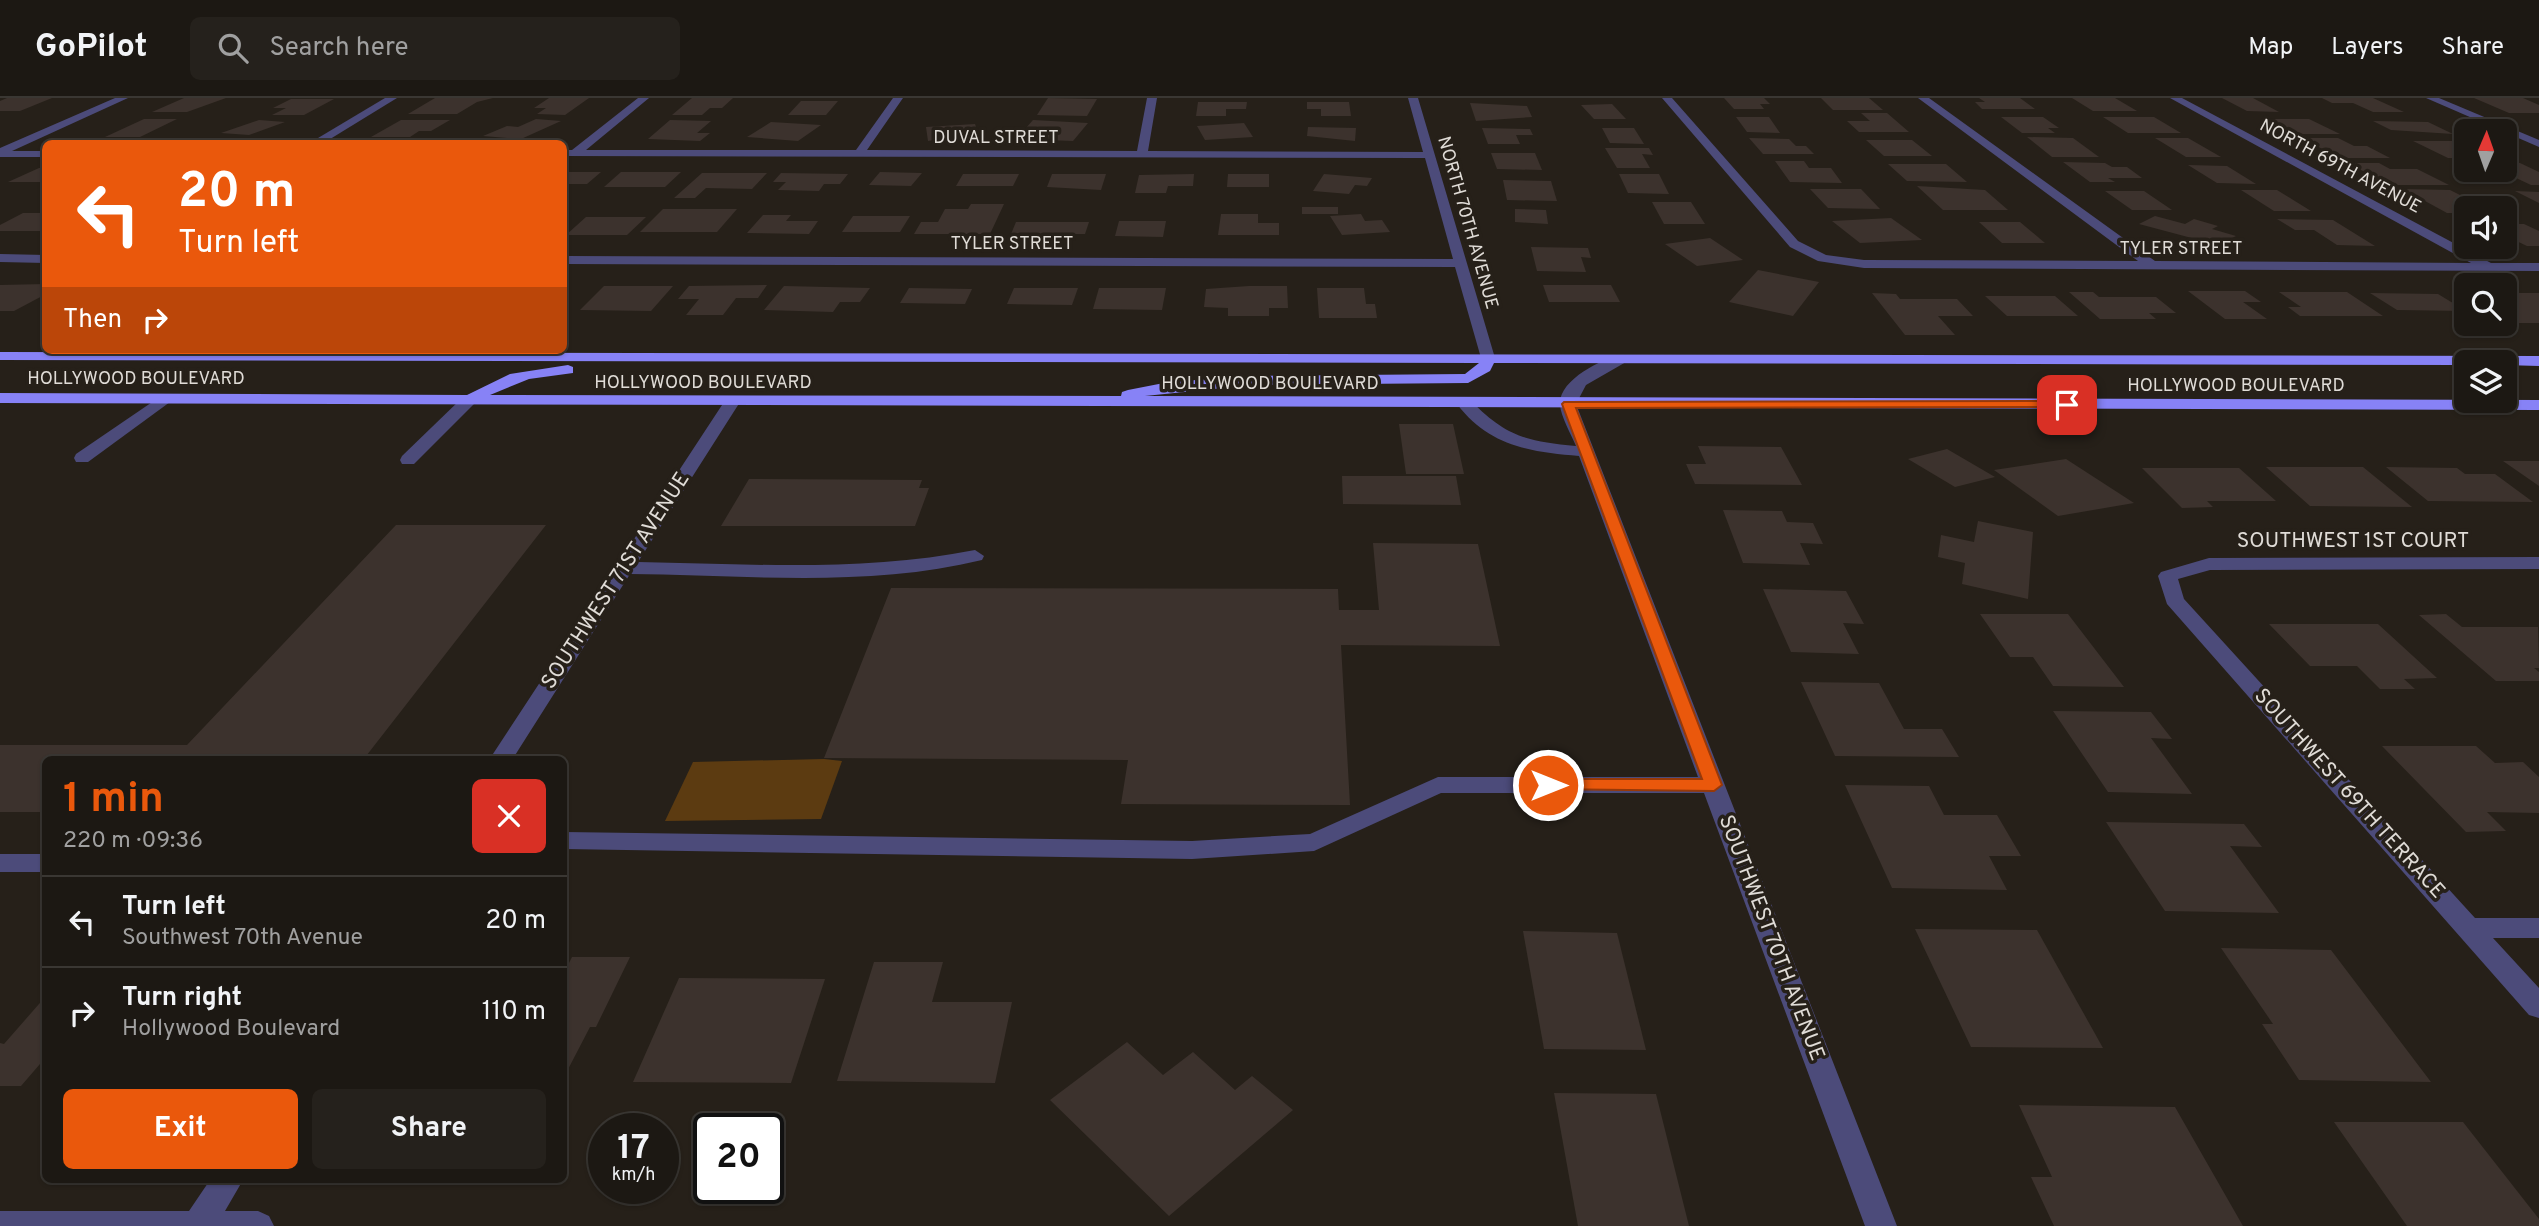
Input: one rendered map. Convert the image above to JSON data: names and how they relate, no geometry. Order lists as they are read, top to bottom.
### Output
{
  "streets": {
    "highway": ["HOLLYWOOD BOULEVARD"],
    "street": [
      "DUVAL STREET",
      "NORTH 69TH AVENUE",
      "NORTH 70TH AVENUE",
      "TYLER STREET",
      "SOUTHWEST 1ST COURT",
      "SOUTHWEST 71ST AVENUE",
      "SOUTHWEST 69TH TERRACE",
      "SOUTHWEST 70TH AVENUE"
    ]
  },
  "crossings": [
    ["DUVAL STREET", "NORTH 70TH AVENUE"],
    ["NORTH 69TH AVENUE", "TYLER STREET"],
    ["NORTH 70TH AVENUE", "TYLER STREET"],
    ["NORTH 70TH AVENUE", "HOLLYWOOD BOULEVARD"],
    ["HOLLYWOOD BOULEVARD", "SOUTHWEST 71ST AVENUE"],
    ["HOLLYWOOD BOULEVARD", "SOUTHWEST 70TH AVENUE"],
    ["SOUTHWEST 1ST COURT", "SOUTHWEST 69TH TERRACE"]
  ],
  "north": "top",
  "page": {
    "header": "GoPilot",
    "search": "Search here",
    "nav": ["Map", "Layers", "Share"],
    "turn": ["20 m", "Turn left"],
    "then": "Then",
    "heading": ["1 min", "220 m · 09:36"],
    "list": [
      {
        "name": "Turn left",
        "note": "Southwest 70th Avenue",
        "value": "20 m"
      },
      {
        "name": "Turn right",
        "note": "Hollywood Boulevard",
        "value": "110 m"
      }
    ],
    "buttons": ["Exit", "Share"],
    "speed": "17 km/h",
    "limit": "20"
  }
}
